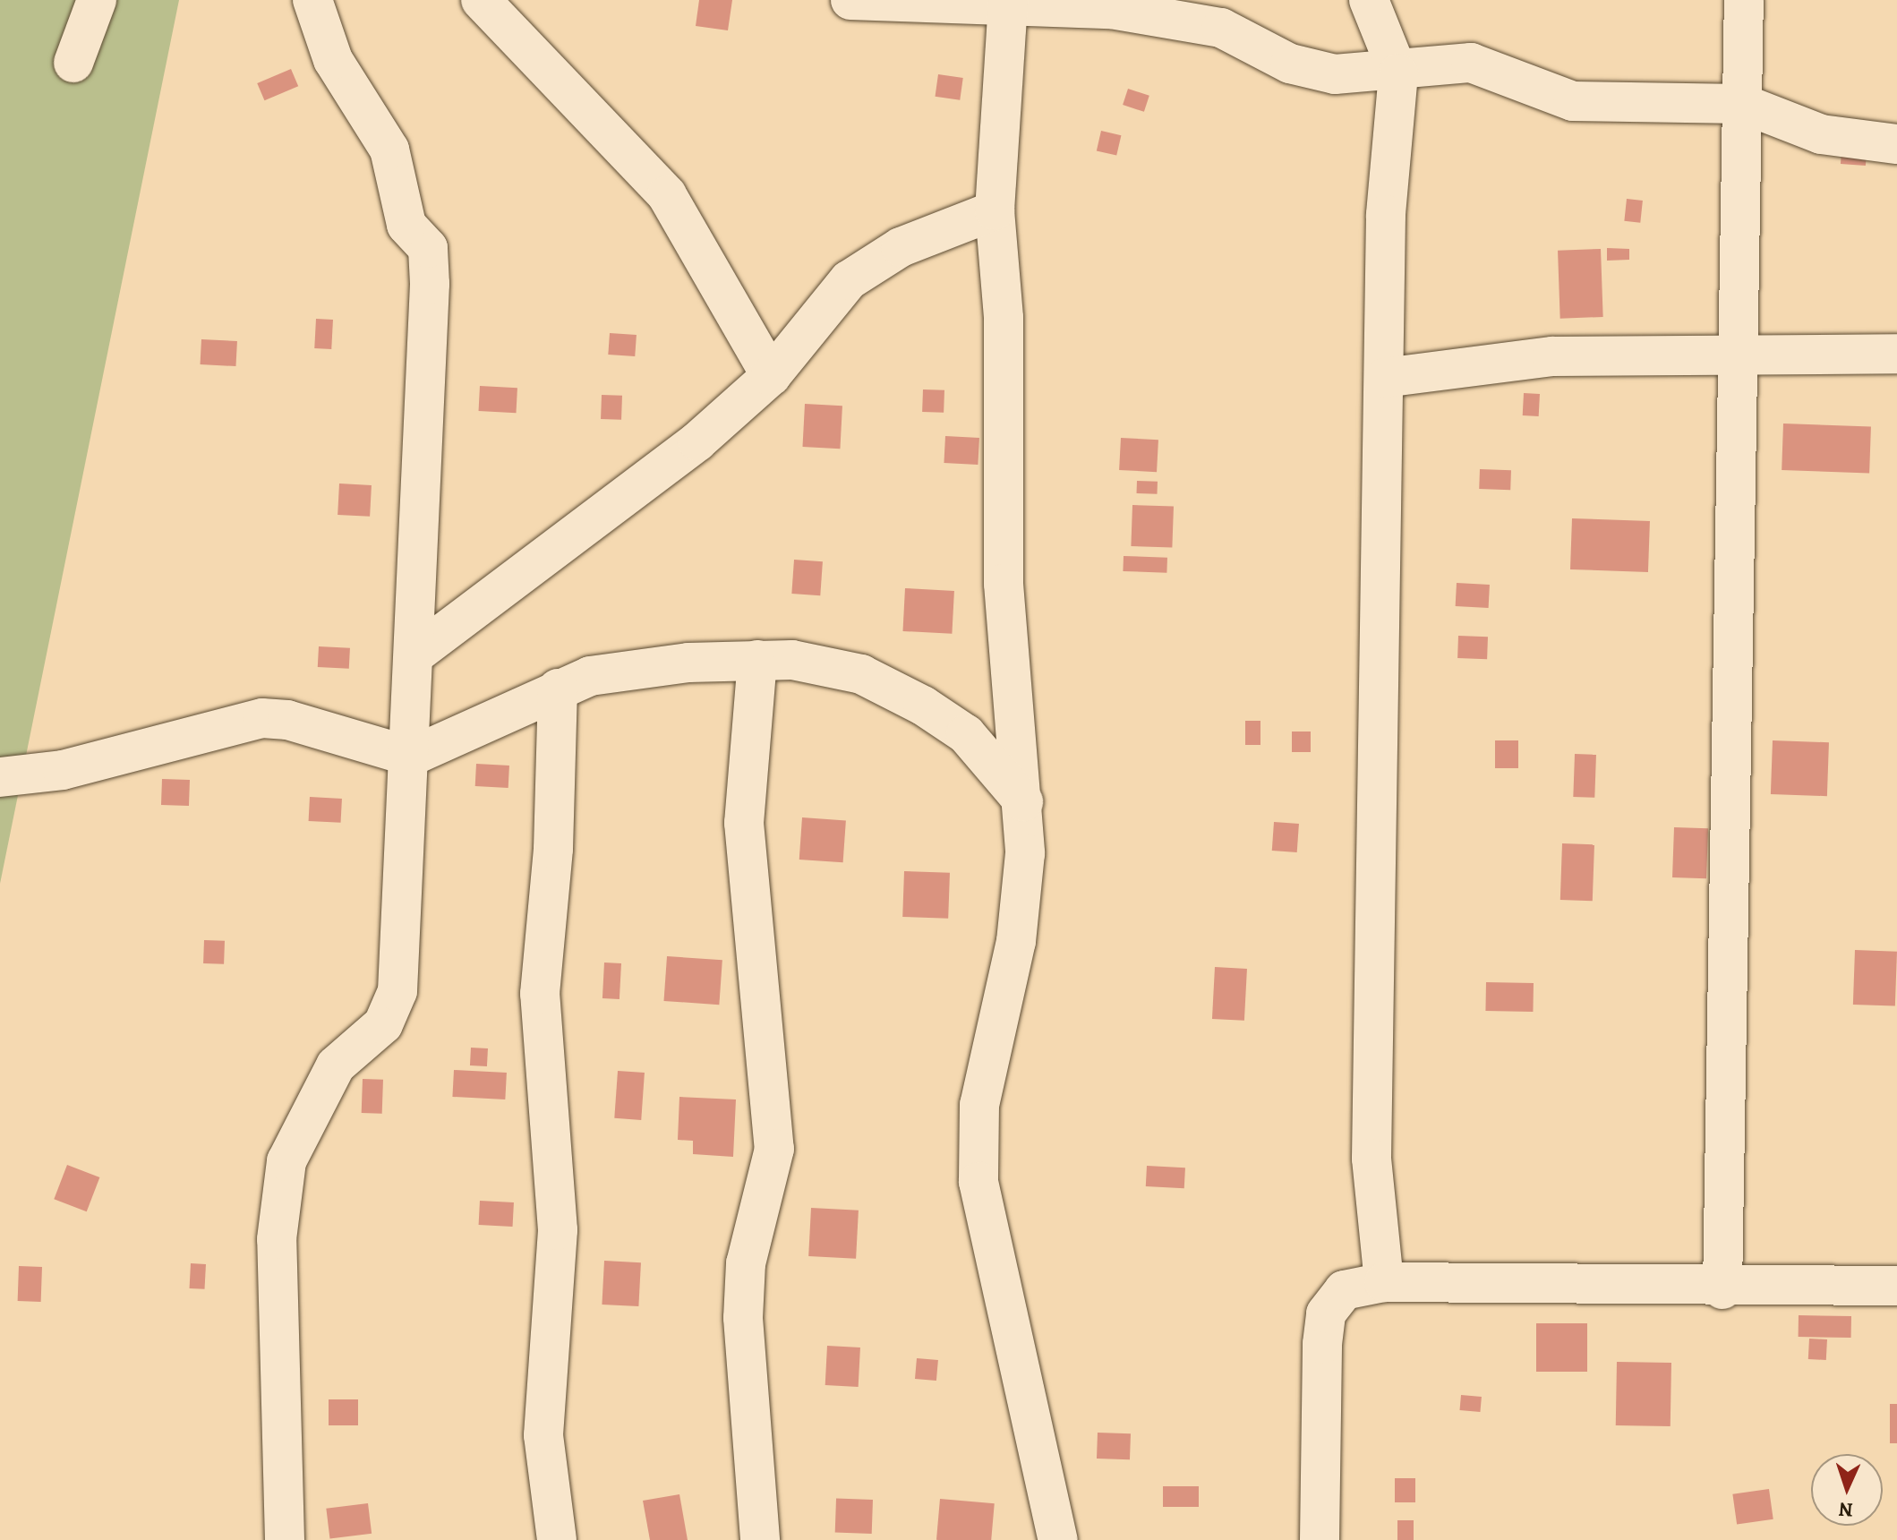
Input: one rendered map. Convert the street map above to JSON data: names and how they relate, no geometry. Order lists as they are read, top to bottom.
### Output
{
  "north": "bottom"
}
